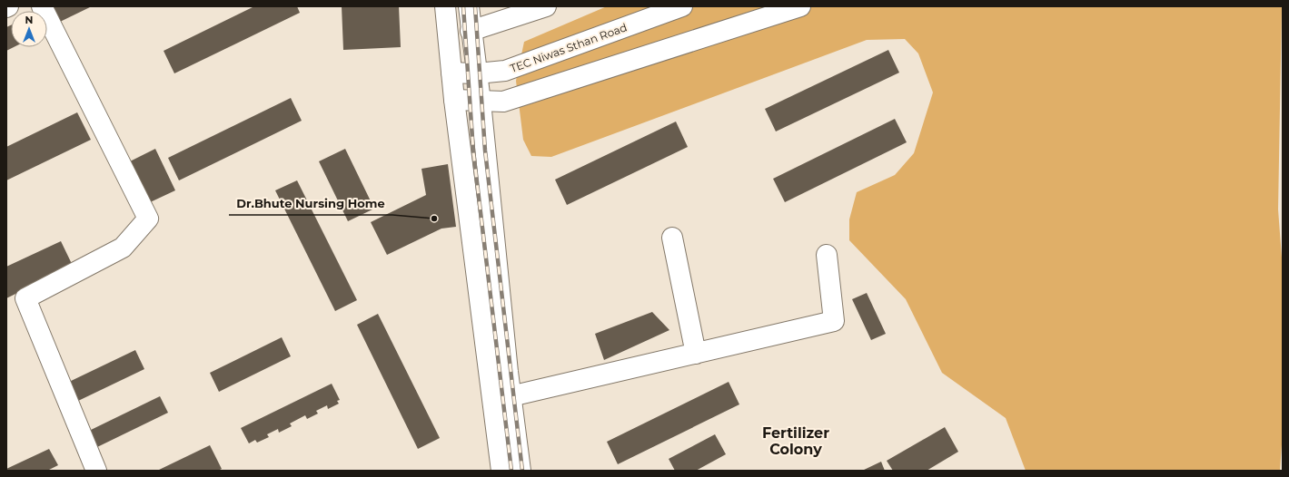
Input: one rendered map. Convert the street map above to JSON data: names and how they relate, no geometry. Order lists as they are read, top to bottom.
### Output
{
  "streets": {
    "main road": ["TEC Niwas Sthan Road"]
  },
  "districts": ["Fertilizer Colony"],
  "places": ["Dr.Bhute Nursing Home"],
  "north": "top"
}
